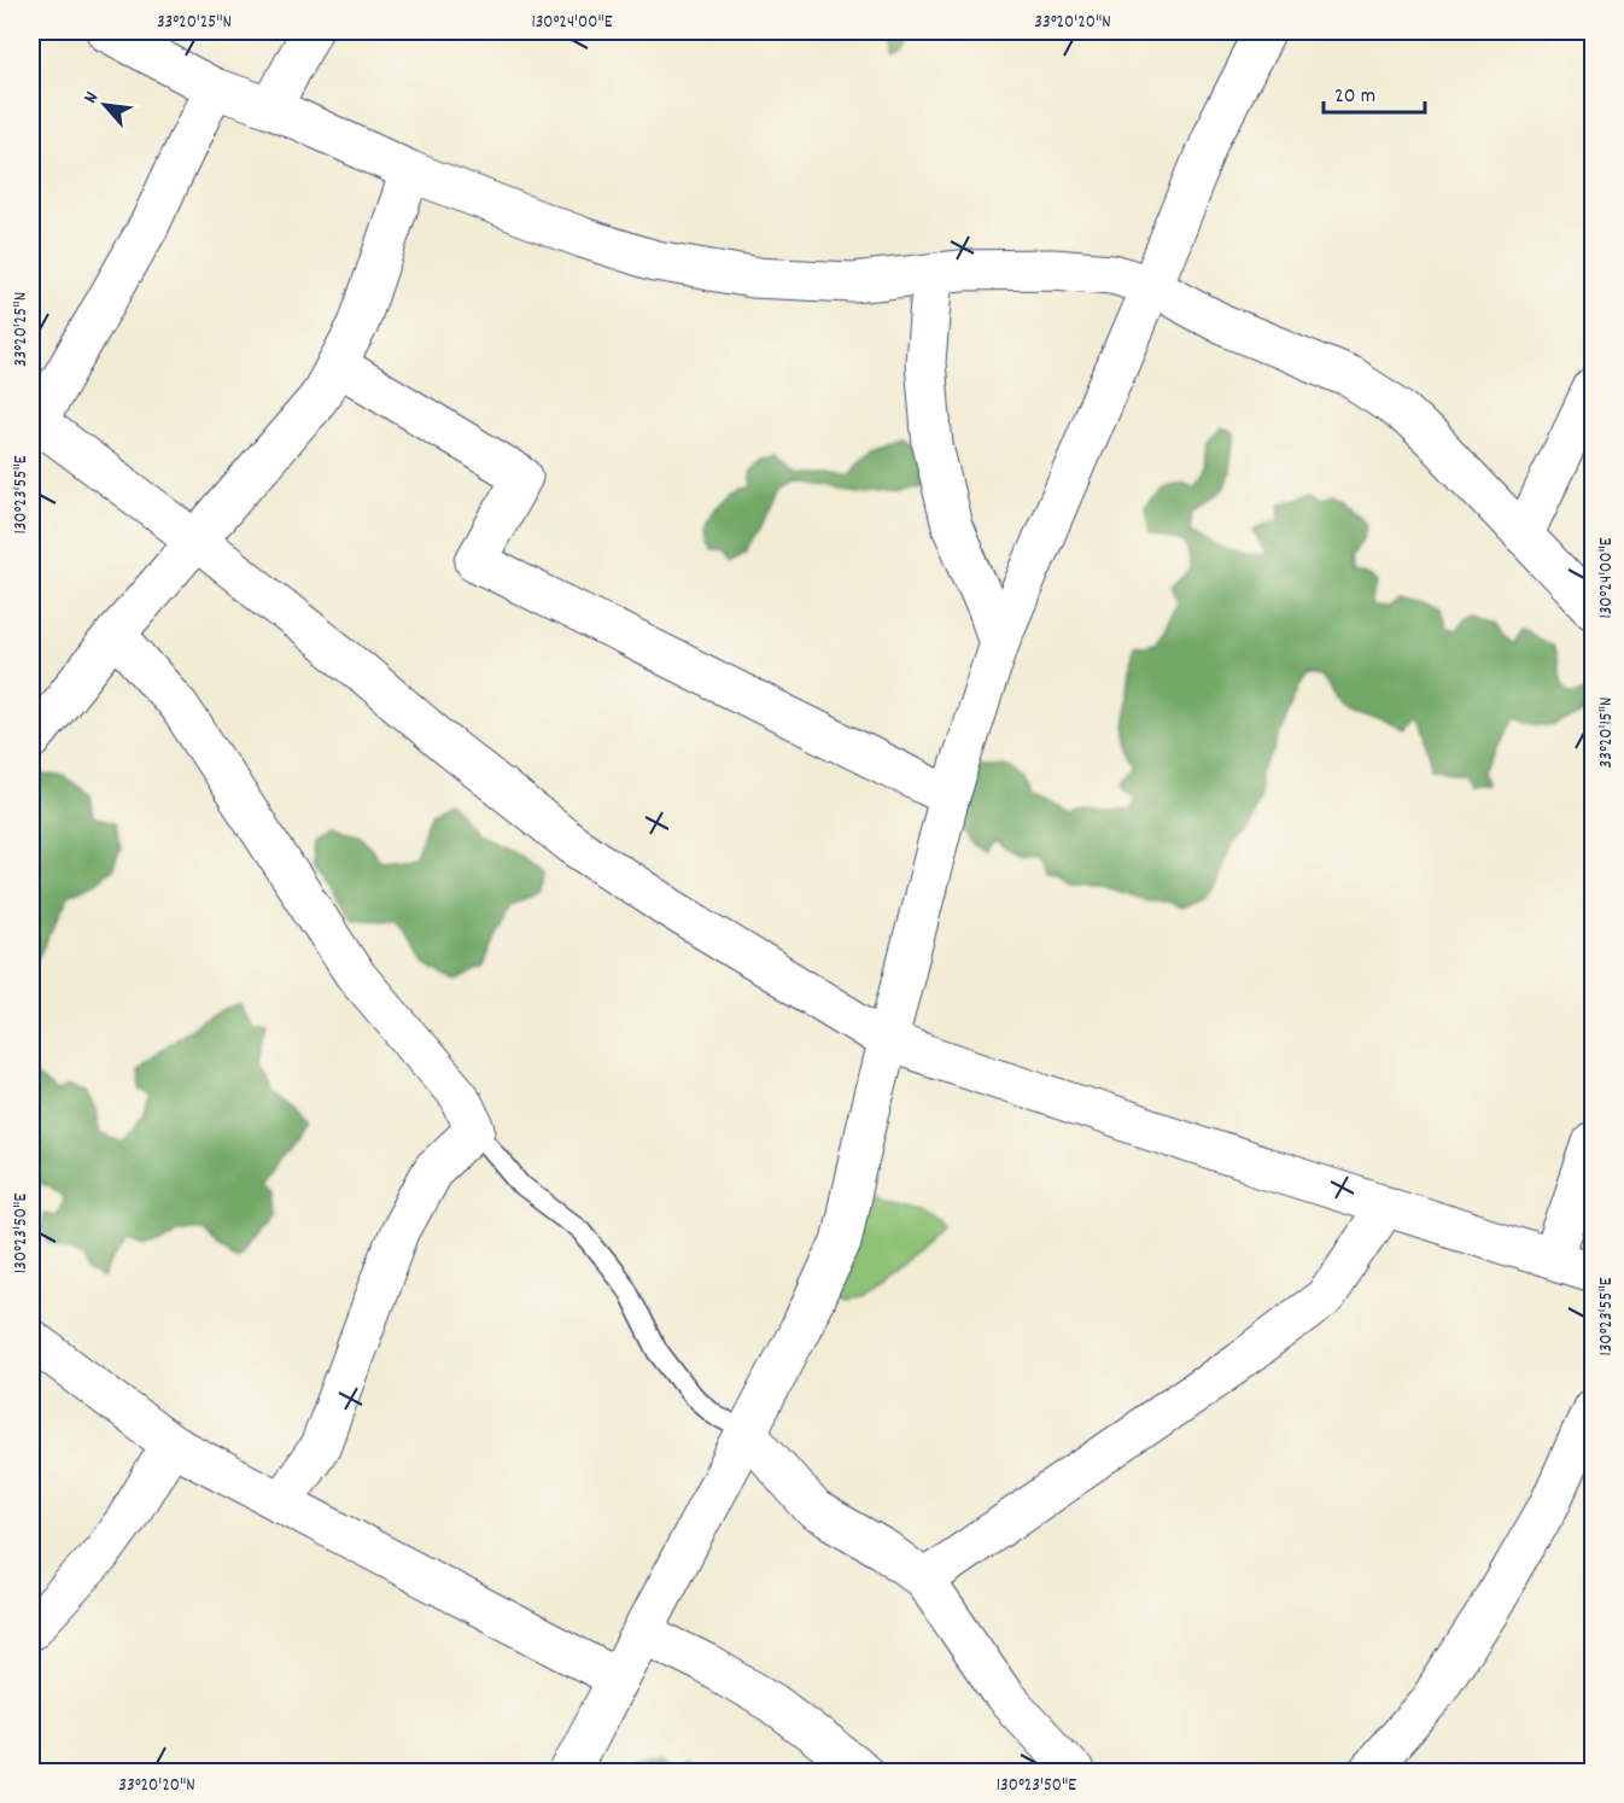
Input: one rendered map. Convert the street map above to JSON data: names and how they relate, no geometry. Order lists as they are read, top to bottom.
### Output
{
  "scale_bar": "20 m",
  "north": "top left",
  "coordinates": [
    "33°20'25\"N",
    "130°24'00\"E",
    "33°20'20\"N",
    "130°23'55\"E",
    "33°20'15\"N",
    "130°23'50\"E"
  ]
}
